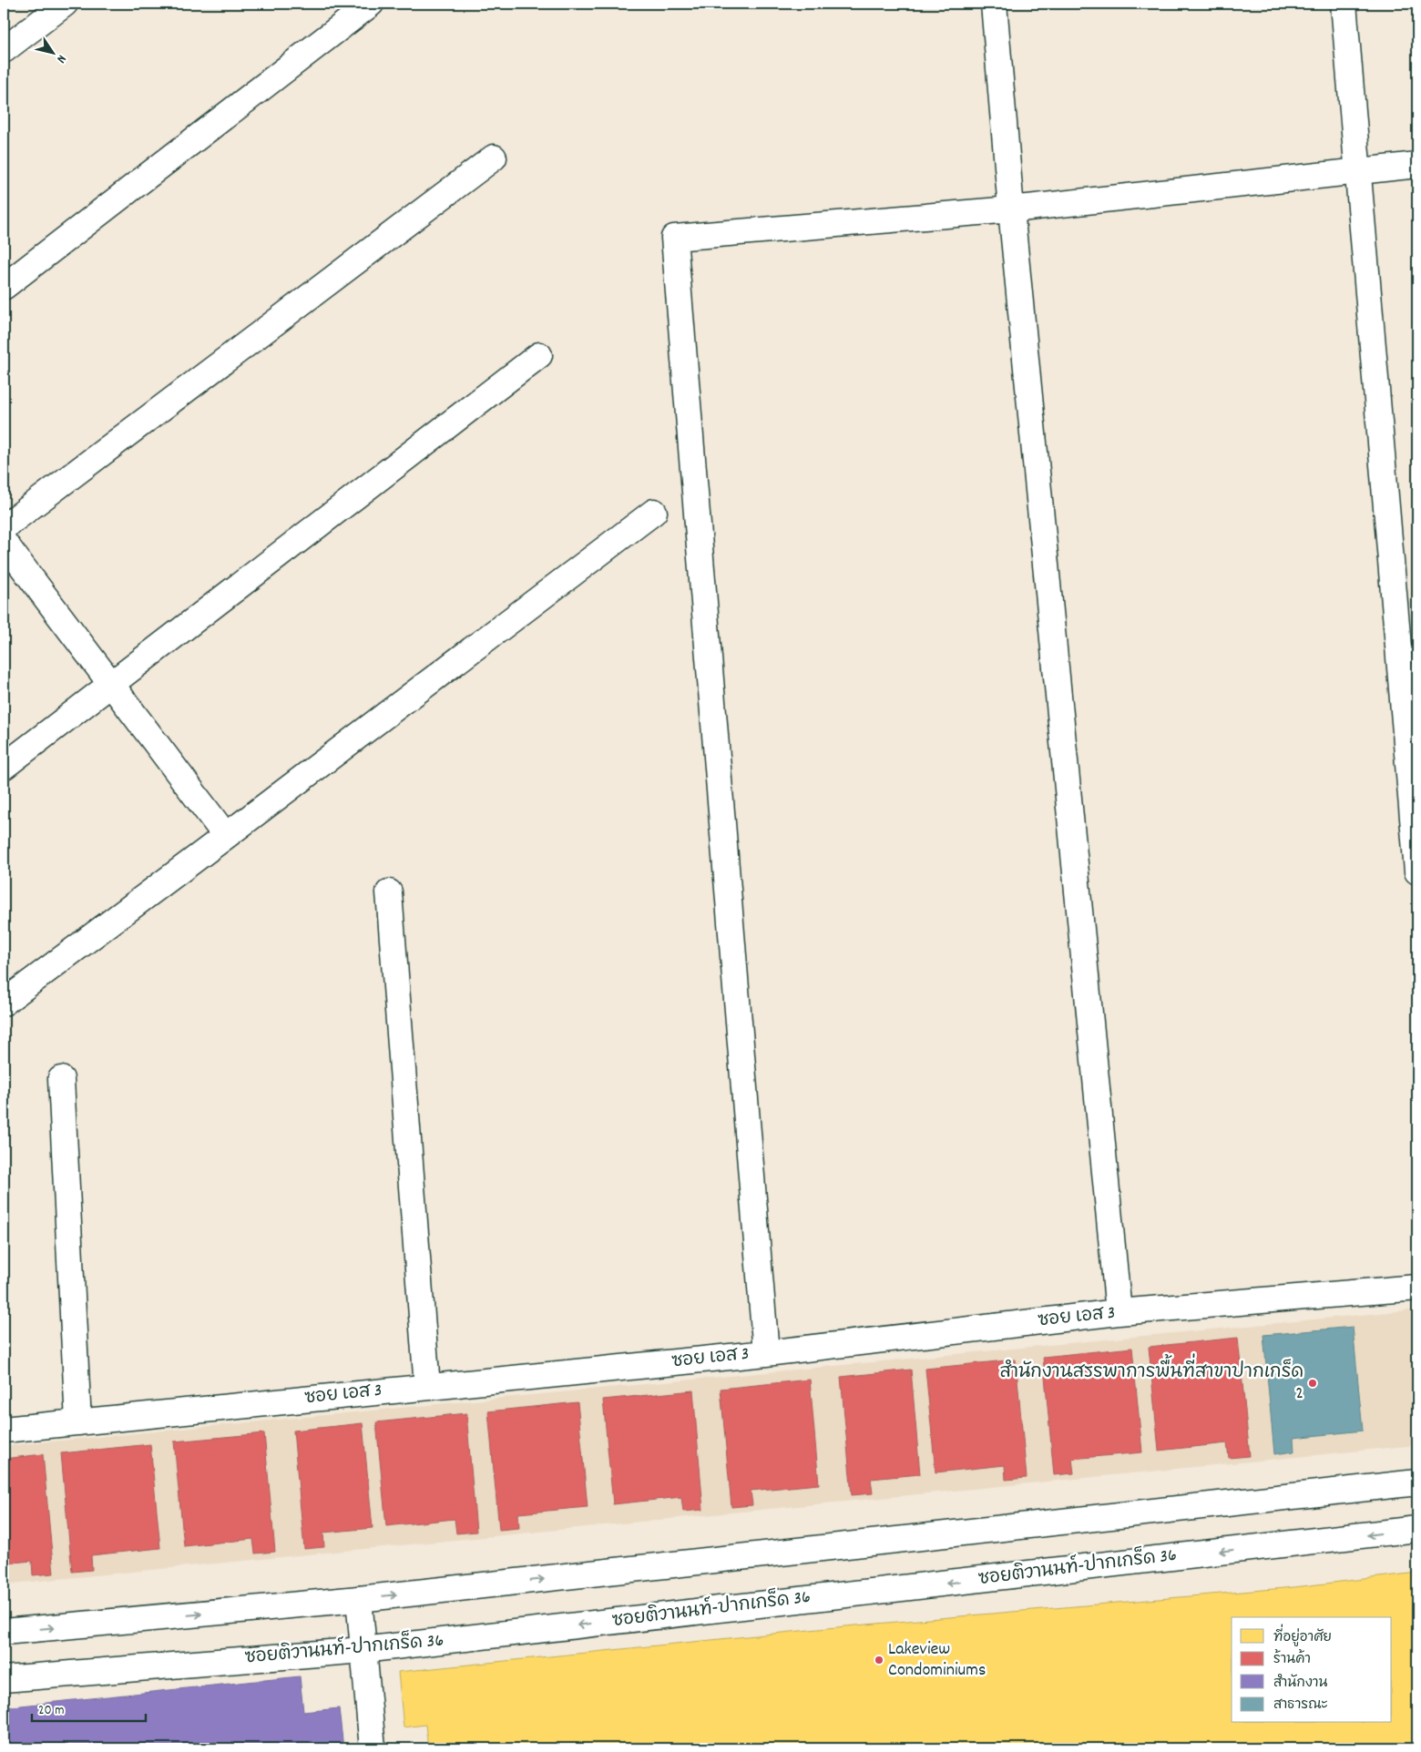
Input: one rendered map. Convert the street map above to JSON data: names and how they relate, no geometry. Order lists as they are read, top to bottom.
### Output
{
  "streets": {
    "street": ["ซอย เอส 3", "ซอยติวานนท์-ปากเกร็ด 36"]
  },
  "places": ["สำนักงานสรรพาการพื้นที่สาขาปากเกร็ด 2", "Lakeview Condominiums"],
  "legend": [
    "ที่อยู่อาศัย",
    "ร้านค้า",
    "สำนักงาน",
    "สาธารณะ"
  ],
  "scale_bar": "20 m",
  "north": "bottom right"
}
